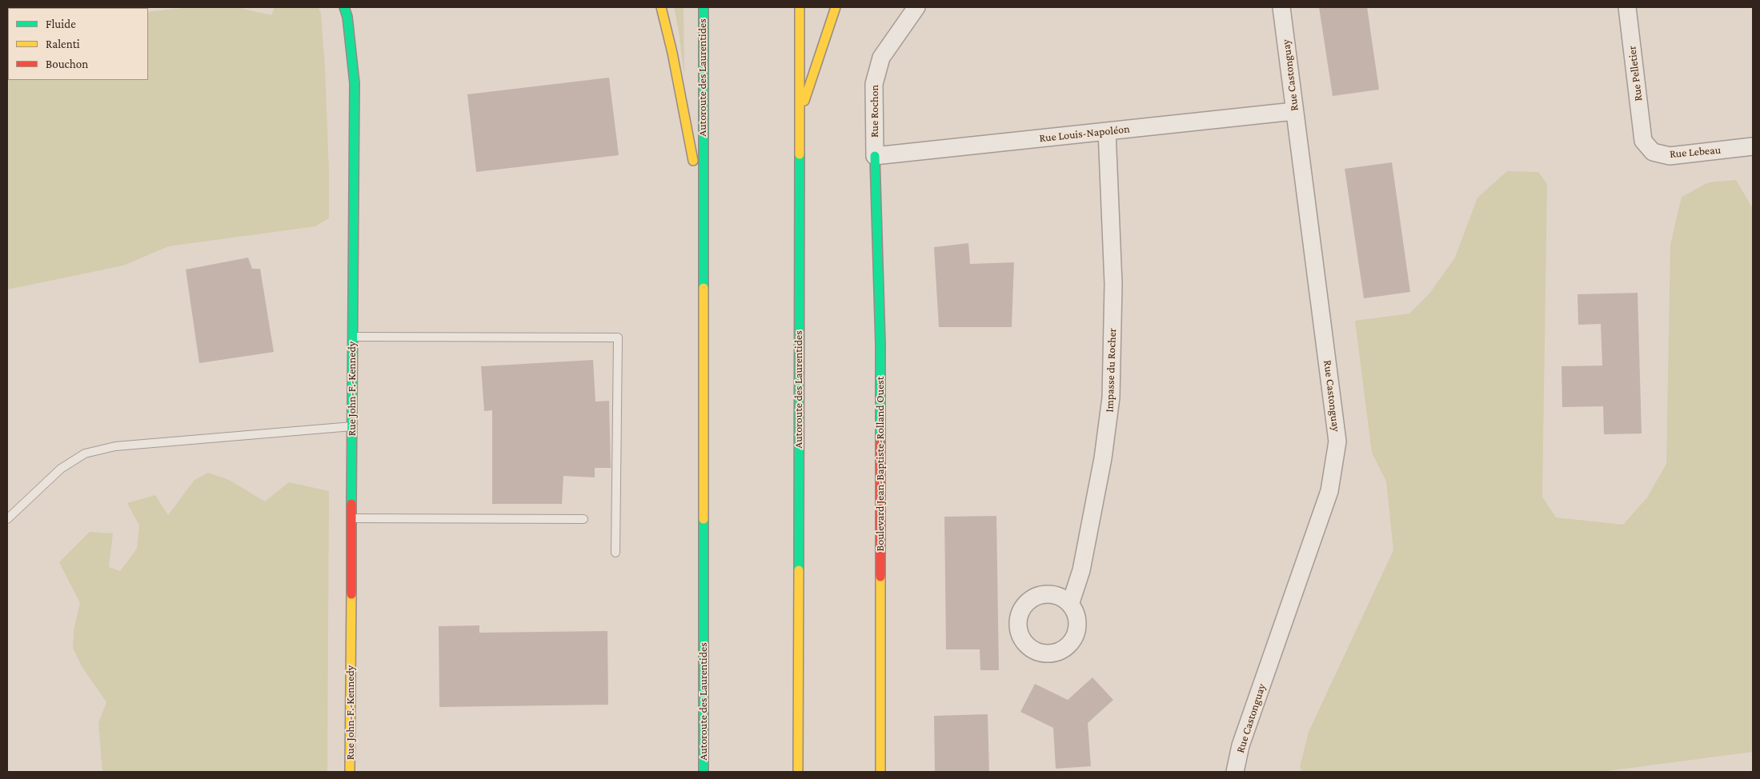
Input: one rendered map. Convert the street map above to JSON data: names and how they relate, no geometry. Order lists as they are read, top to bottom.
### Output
{
  "streets": {
    "main road": ["Autoroute des Laurentides", "Rue John-F.-Kennedy", "Boulevard Jean-Baptiste-Rolland Ouest"],
    "street": [
      "Rue Pelletier",
      "Rue Castonguay",
      "Rue Rochon",
      "Rue Louis-Napoléon",
      "Rue Lebeau",
      "Impasse du Rocher"
    ]
  },
  "crossings": [
    ["Rue Pelletier", "Rue Lebeau"],
    ["Rue Castonguay", "Rue Louis-Napoléon"],
    ["Rue Rochon", "Rue Louis-Napoléon"],
    ["Rue Rochon", "Boulevard Jean-Baptiste-Rolland Ouest"],
    ["Rue Louis-Napoléon", "Impasse du Rocher"],
    ["Rue Louis-Napoléon", "Boulevard Jean-Baptiste-Rolland Ouest"]
  ],
  "legend": ["Fluide", "Ralenti", "Bouchon"]
}
